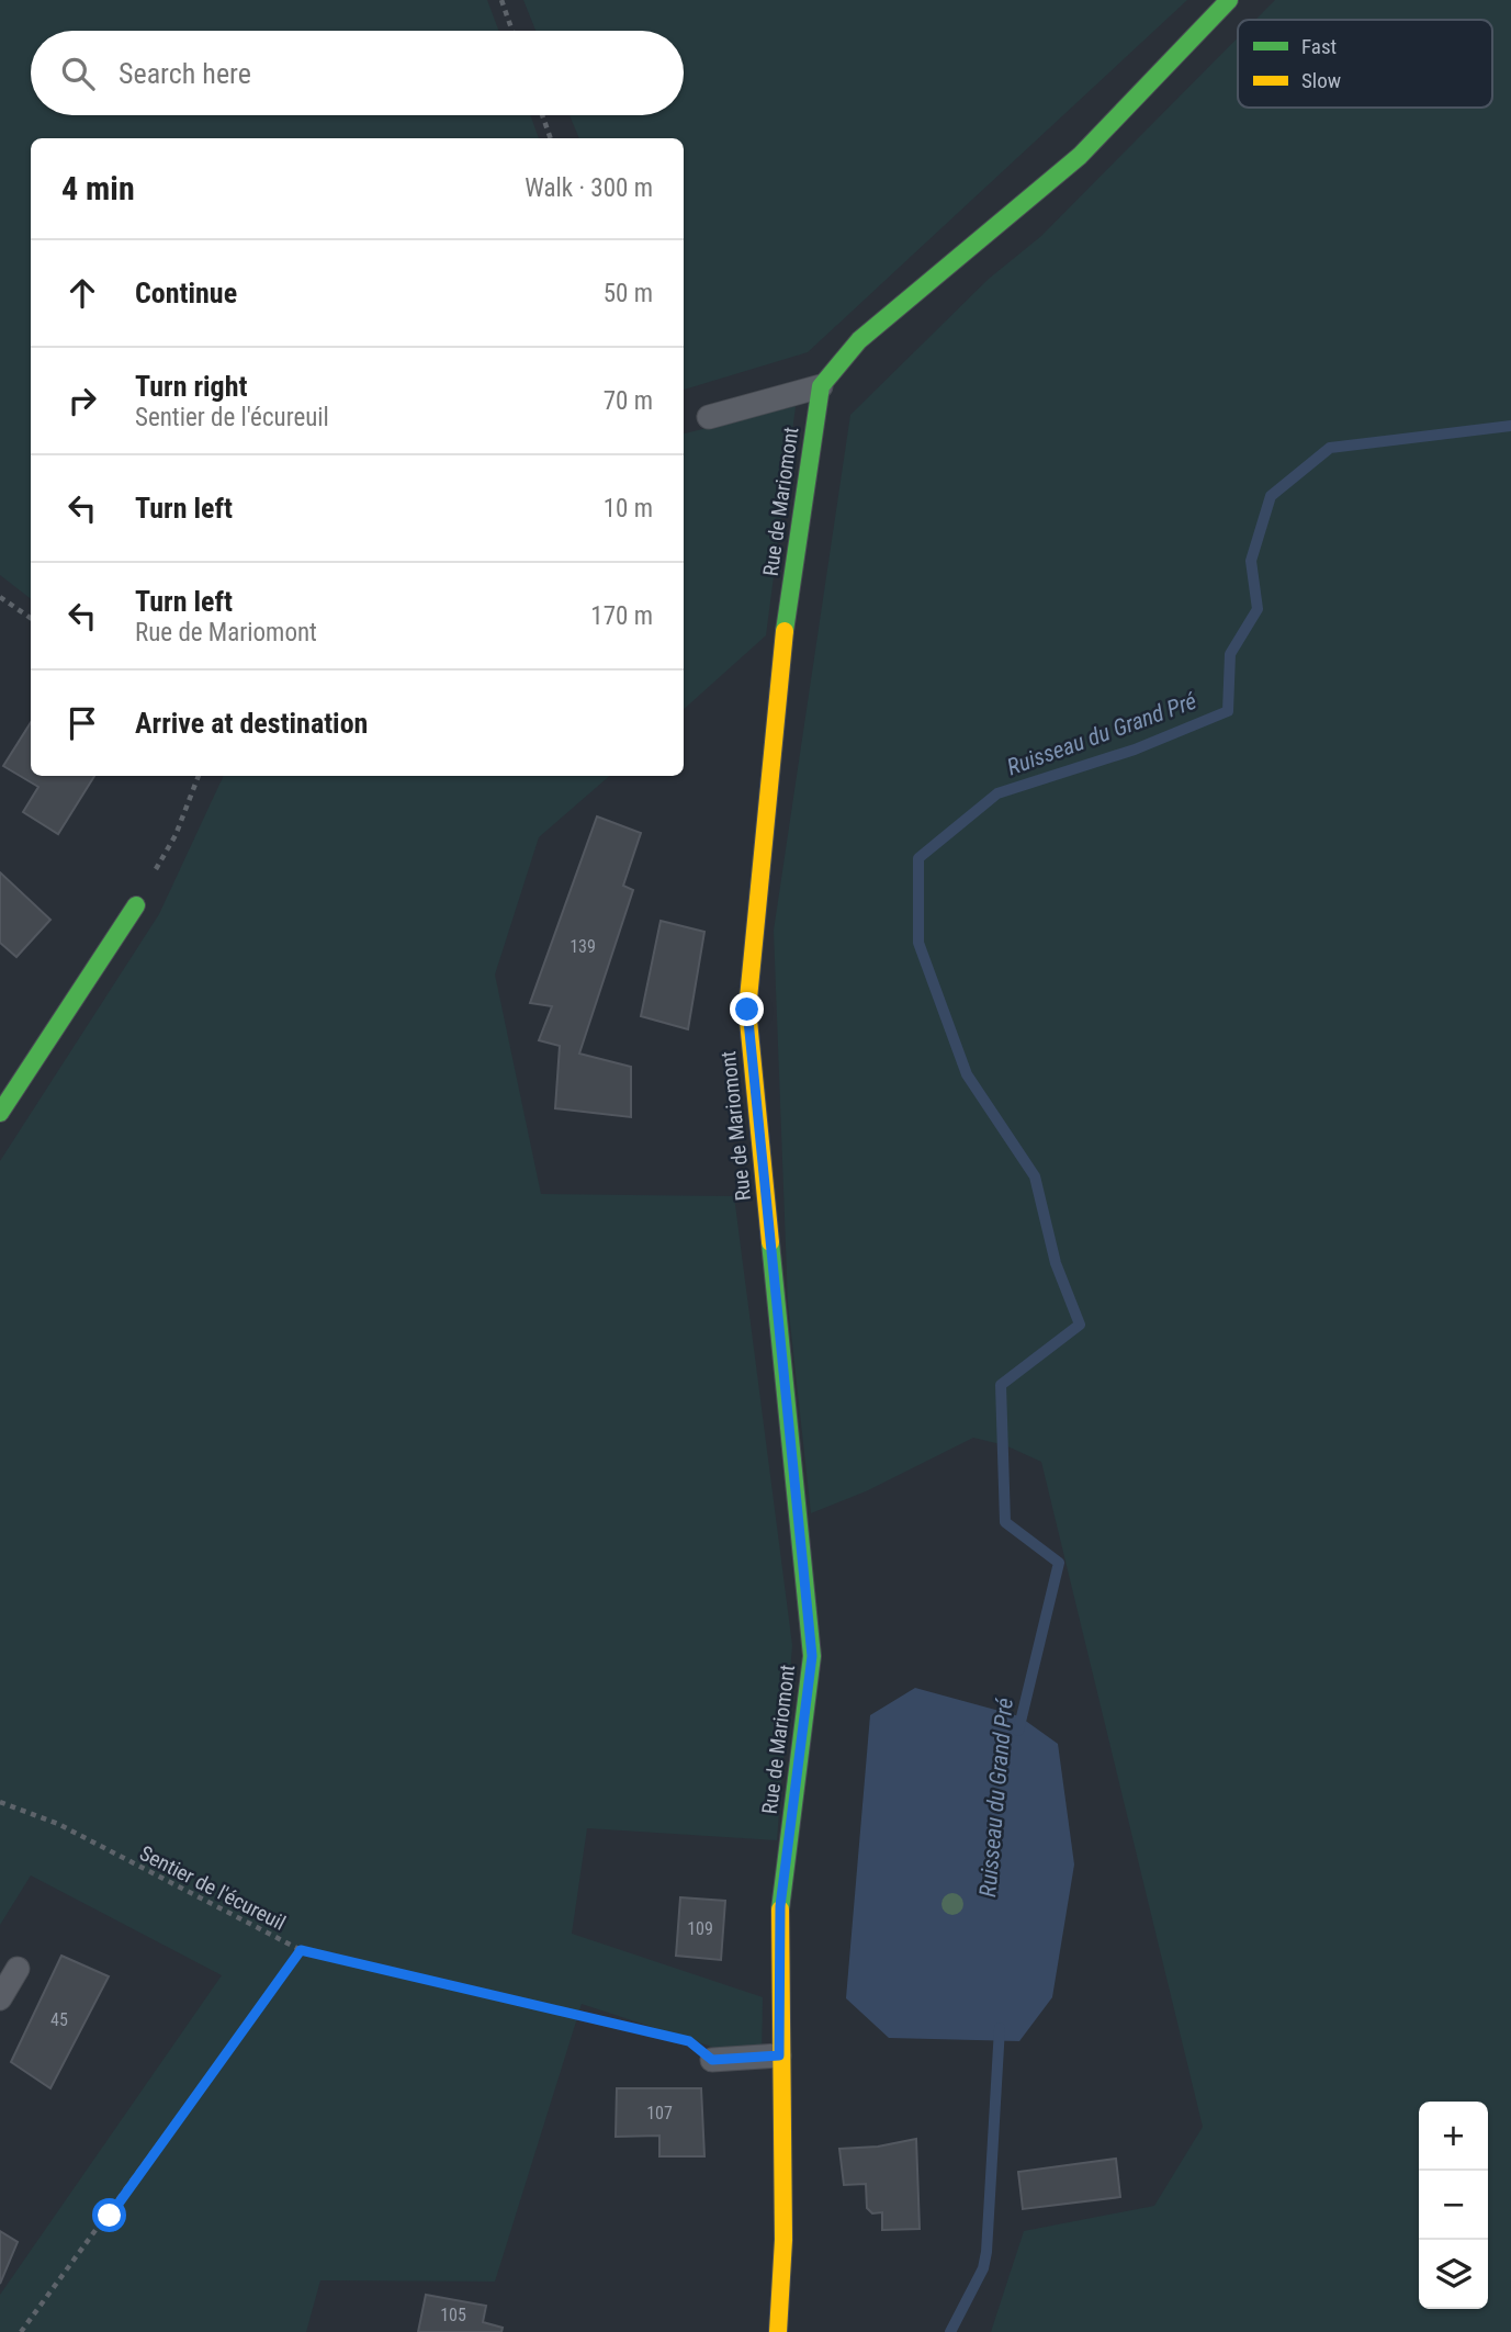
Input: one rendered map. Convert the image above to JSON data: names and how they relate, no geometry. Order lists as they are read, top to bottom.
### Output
{
  "streets": {
    "street": ["Rue de Mariomont"],
    "path": ["Sentier de l'écureuil"]
  },
  "water": ["Ruisseau du Grand Pré"],
  "house_numbers": [
    "139",
    "109",
    "45",
    "107",
    "105"
  ],
  "legend": ["Fast", "Slow"],
  "page": {
    "search": "Search here",
    "heading": ["4 min", "Walk · 300 m"],
    "list": [
      ["Continue", "50 m"],
      ["Turn right", "Sentier de l'écureuil", "70 m"],
      ["Turn left", "10 m"],
      ["Turn left", "Rue de Mariomont", "170 m"],
      "Arrive at destination"
    ],
    "map_buttons": ["+", "−"]
  }
}
